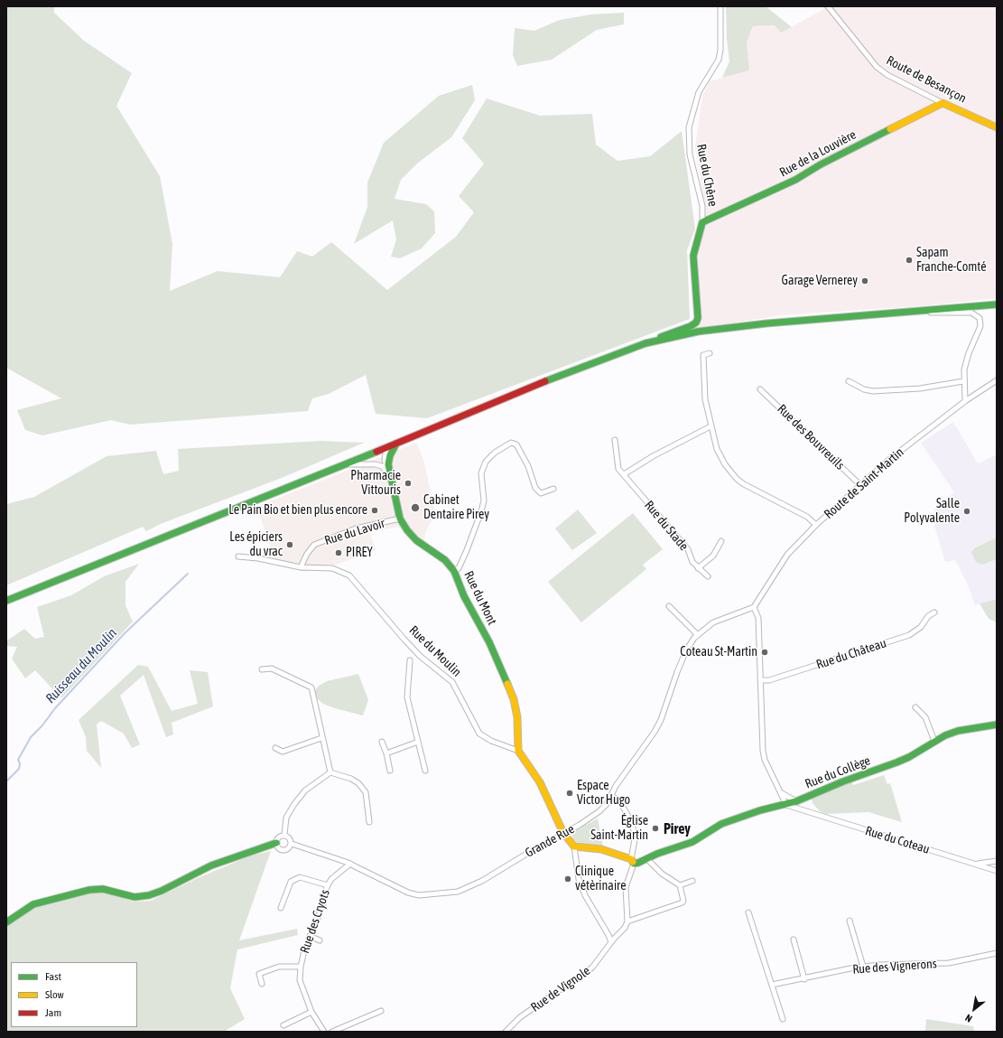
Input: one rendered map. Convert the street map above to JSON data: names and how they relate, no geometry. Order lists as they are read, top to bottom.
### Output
{
  "streets": {
    "street": [
      "Route de Besançon",
      "Rue de la Louvière",
      "Rue du Chêne",
      "Rue des Bouvreuils",
      "Route de Saint-Martin",
      "Rue du Stade",
      "Rue du Lavoir",
      "Rue du Mont",
      "Rue du Moulin",
      "Rue du Château",
      "Rue du Collège",
      "Rue du Coteau",
      "Grande Rue",
      "Rue des Cryots",
      "Rue des Vignerons",
      "Rue de Vignole"
    ]
  },
  "crossings": [
    ["Route de Besançon", "Rue de la Louvière"],
    ["Rue de la Louvière", "Rue du Chêne"],
    ["Rue des Bouvreuils", "Route de Saint-Martin"],
    ["Route de Saint-Martin", "Grande Rue"],
    ["Rue du Lavoir", "Rue du Mont"],
    ["Rue du Lavoir", "Rue du Moulin"],
    ["Rue du Mont", "Rue du Moulin"],
    ["Rue du Collège", "Rue du Coteau"],
    ["Grande Rue", "Rue des Cryots"]
  ],
  "districts": ["Pirey"],
  "water": ["Ruisseau du Moulin"],
  "places": [
    "Sapam Franche-Comté",
    "Garage Vernerey",
    "Pharmacie Vittouris",
    "Cabinet Dentaire Pirey",
    "Le Pain Bio et bien plus encore",
    "Salle Polyvalente",
    "Les épiciers du vrac",
    "PIREY",
    "Coteau St-Martin",
    "Espace Victor Hugo",
    "Église Saint-Martin",
    "Clinique vétèrinaire"
  ],
  "legend": ["Fast", "Slow", "Jam"],
  "north": "bottom left"
}
